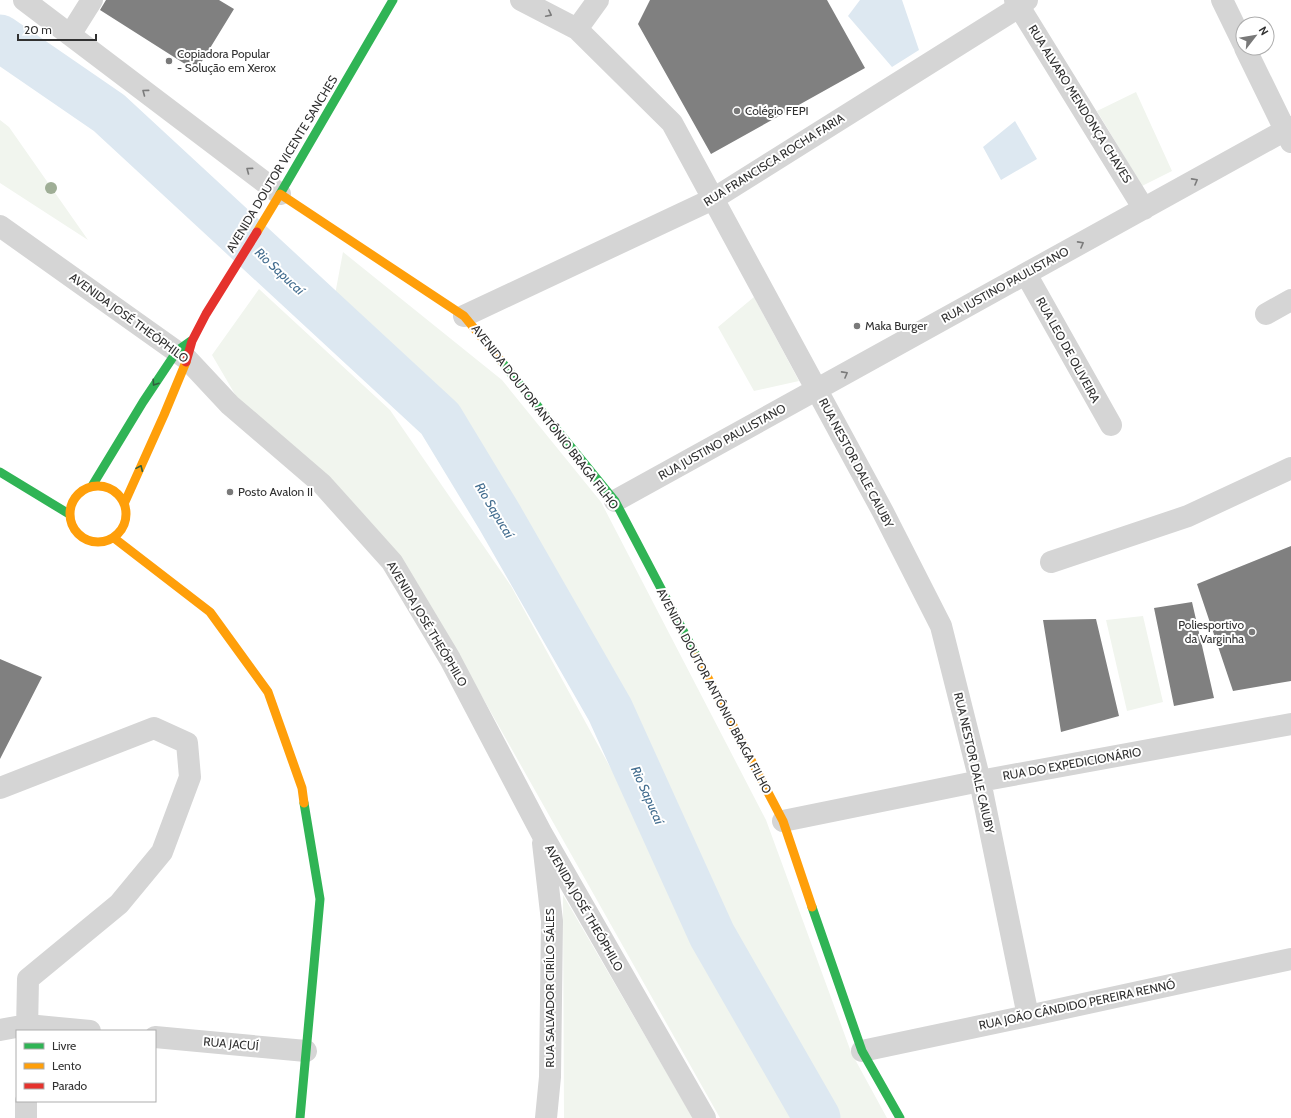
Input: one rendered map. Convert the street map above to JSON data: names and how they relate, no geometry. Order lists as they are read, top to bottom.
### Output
{
  "streets": {
    "main road": ["AVENIDA DOUTOR VICENTE SANCHES", "AVENIDA DOUTOR ANTÔNIO BRAGA FILHO"],
    "street": [
      "RUA ALVARO MENDONÇA CHAVES",
      "RUA FRANCISCA ROCHA FARIA",
      "RUA JUSTINO PAULISTANO",
      "AVENIDA JOSÉ THEÓPHILO",
      "RUA LEO DE OLIVEIRA",
      "RUA NESTOR DALE CAIUBY",
      "RUA DO EXPEDICIONÁRIO",
      "RUA SALVADOR CIRÍLO SÁLES",
      "RUA JOÃO CÂNDIDO PEREIRA RENNÓ",
      "RUA JACUÍ"
    ]
  },
  "crossings": [
    ["RUA ALVARO MENDONÇA CHAVES", "RUA FRANCISCA ROCHA FARIA"],
    ["RUA ALVARO MENDONÇA CHAVES", "RUA JUSTINO PAULISTANO"],
    ["RUA FRANCISCA ROCHA FARIA", "AVENIDA DOUTOR ANTÔNIO BRAGA FILHO"],
    ["RUA FRANCISCA ROCHA FARIA", "RUA NESTOR DALE CAIUBY"],
    ["AVENIDA DOUTOR VICENTE SANCHES", "AVENIDA JOSÉ THEÓPHILO"],
    ["AVENIDA DOUTOR VICENTE SANCHES", "AVENIDA DOUTOR ANTÔNIO BRAGA FILHO"],
    ["RUA JUSTINO PAULISTANO", "RUA LEO DE OLIVEIRA"],
    ["RUA JUSTINO PAULISTANO", "AVENIDA DOUTOR ANTÔNIO BRAGA FILHO"],
    ["RUA JUSTINO PAULISTANO", "RUA NESTOR DALE CAIUBY"],
    ["AVENIDA JOSÉ THEÓPHILO", "RUA SALVADOR CIRÍLO SÁLES"],
    ["AVENIDA DOUTOR ANTÔNIO BRAGA FILHO", "RUA DO EXPEDICIONÁRIO"],
    ["AVENIDA DOUTOR ANTÔNIO BRAGA FILHO", "RUA JOÃO CÂNDIDO PEREIRA RENNÓ"],
    ["RUA NESTOR DALE CAIUBY", "RUA DO EXPEDICIONÁRIO"],
    ["RUA NESTOR DALE CAIUBY", "RUA JOÃO CÂNDIDO PEREIRA RENNÓ"]
  ],
  "one_way": ["RUA JUSTINO PAULISTANO"],
  "water": ["Rio Sapucaí"],
  "places": [
    "Copiadora Popular - Solução em Xerox",
    "Colégio FEPI",
    "Maka Burger",
    "Posto Avalon II",
    "Poliesportivo da Varginha"
  ],
  "legend": ["Livre", "Lento", "Parado"],
  "scale_bar": "20 m",
  "north": "top right"
}
